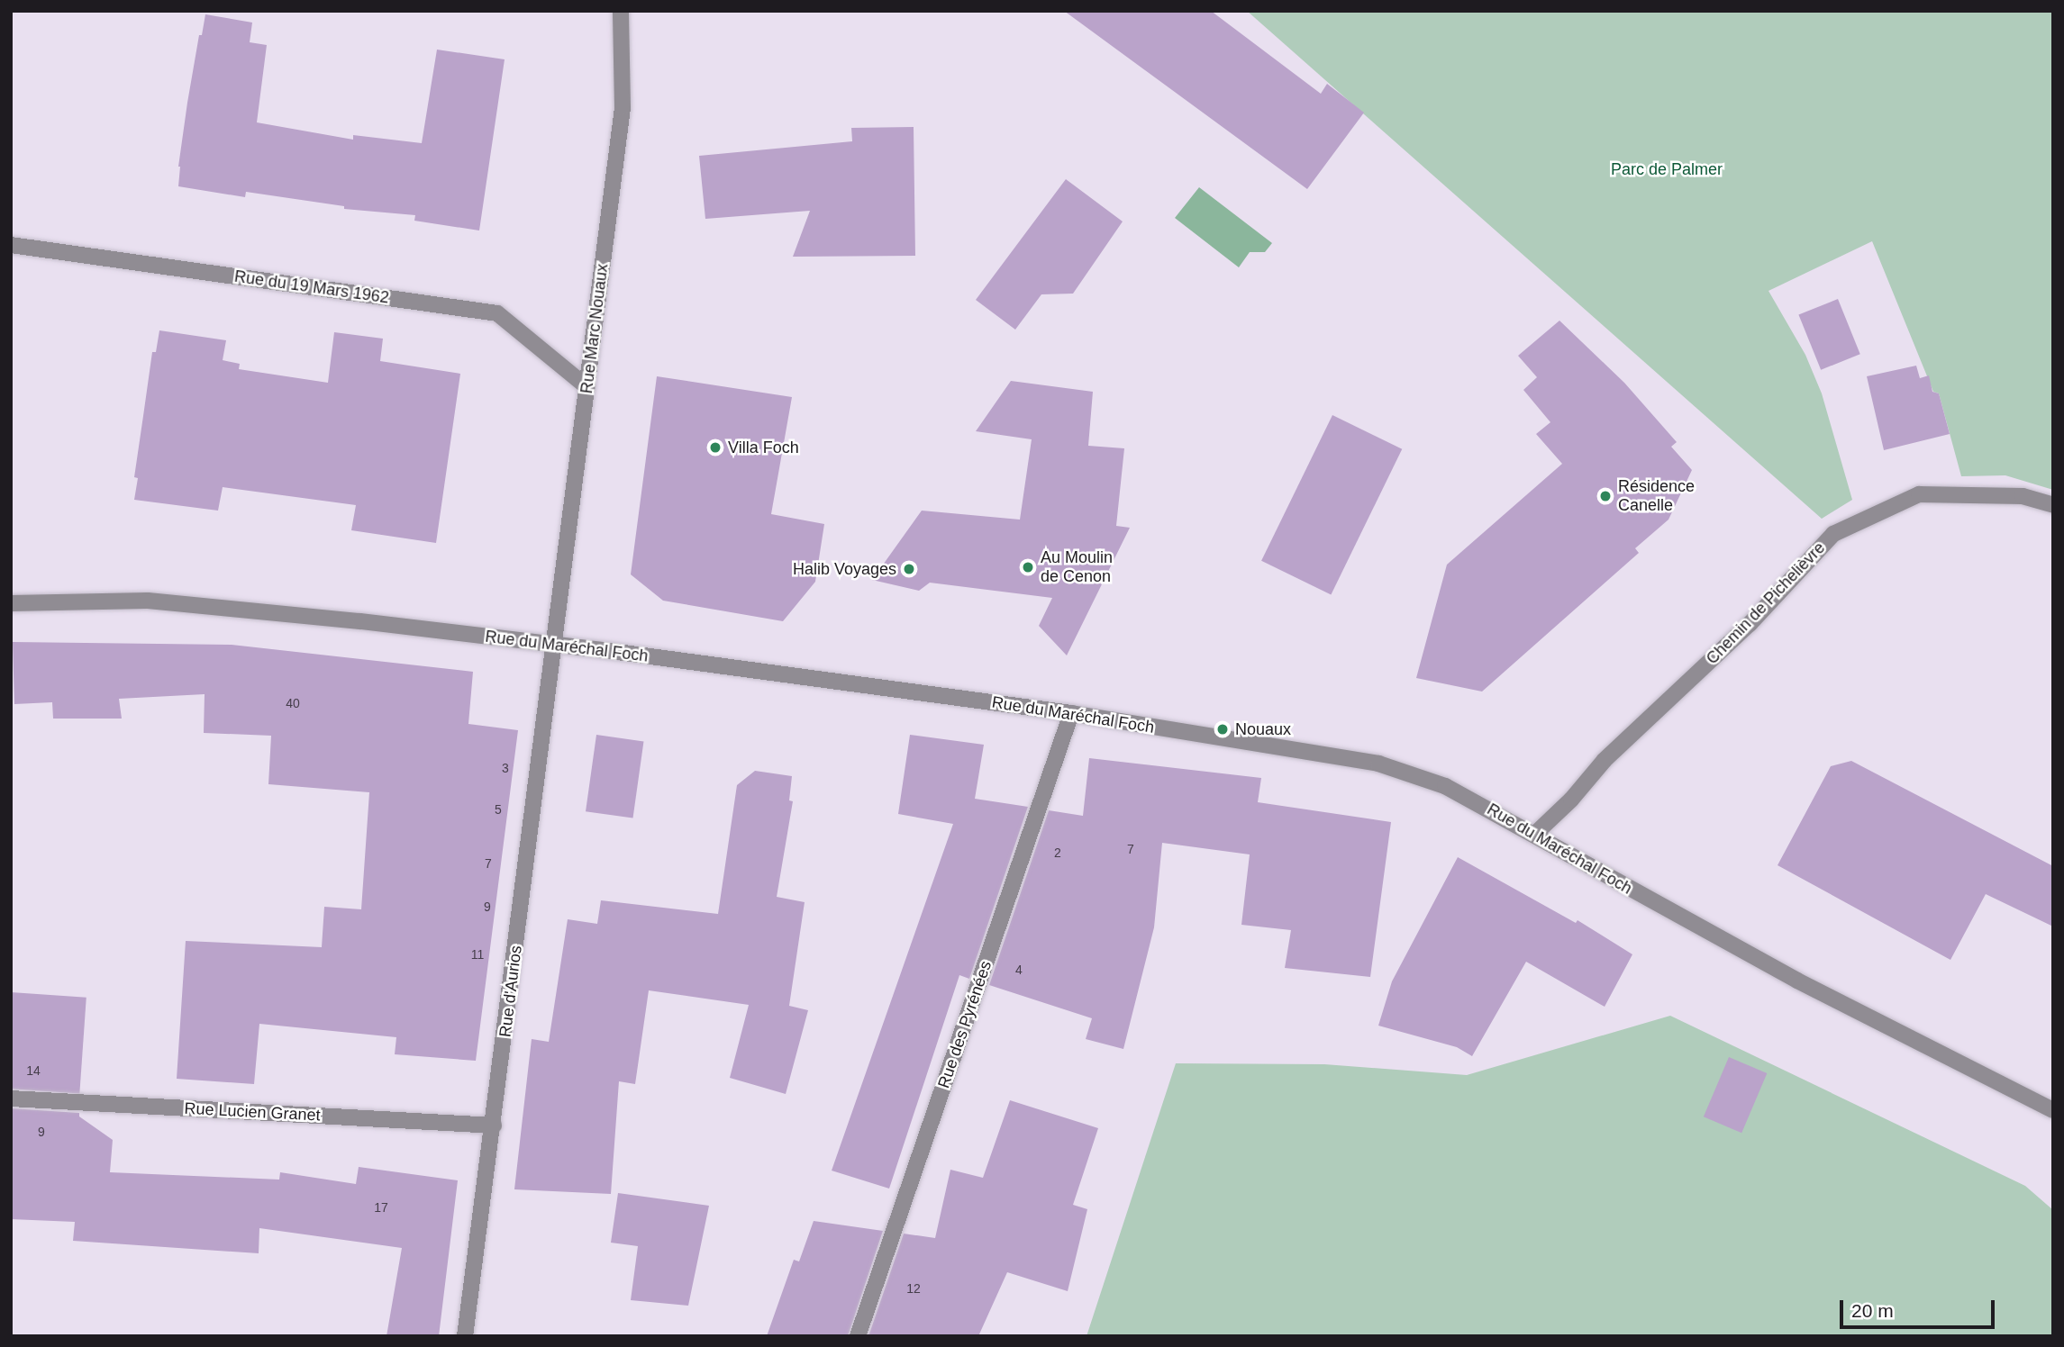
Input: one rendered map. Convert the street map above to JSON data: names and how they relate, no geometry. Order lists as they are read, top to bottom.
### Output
{
  "streets": {
    "street": [
      "Rue du 19 Mars 1962",
      "Rue Marc Nouaux",
      "Chemin de Pichelièvre",
      "Rue du Maréchal Foch",
      "Rue d'Aurios",
      "Rue des Pyrénées",
      "Rue Lucien Granet"
    ]
  },
  "crossings": [
    ["Rue du 19 Mars 1962", "Rue Marc Nouaux"],
    ["Rue Marc Nouaux", "Rue du Maréchal Foch"],
    ["Rue Marc Nouaux", "Rue d'Aurios"],
    ["Chemin de Pichelièvre", "Rue du Maréchal Foch"],
    ["Rue du Maréchal Foch", "Rue d'Aurios"],
    ["Rue du Maréchal Foch", "Rue des Pyrénées"],
    ["Rue d'Aurios", "Rue Lucien Granet"]
  ],
  "parks": ["Parc de Palmer"],
  "places": [
    "Villa Foch",
    "Résidence Canelle",
    "Au Moulin de Cenon",
    "Halib Voyages",
    "Nouaux"
  ],
  "house_numbers": [
    "40",
    "3",
    "5",
    "7",
    "2",
    "7",
    "9",
    "11",
    "4",
    "14",
    "9",
    "17",
    "12"
  ],
  "scale_bar": "20 m"
}
